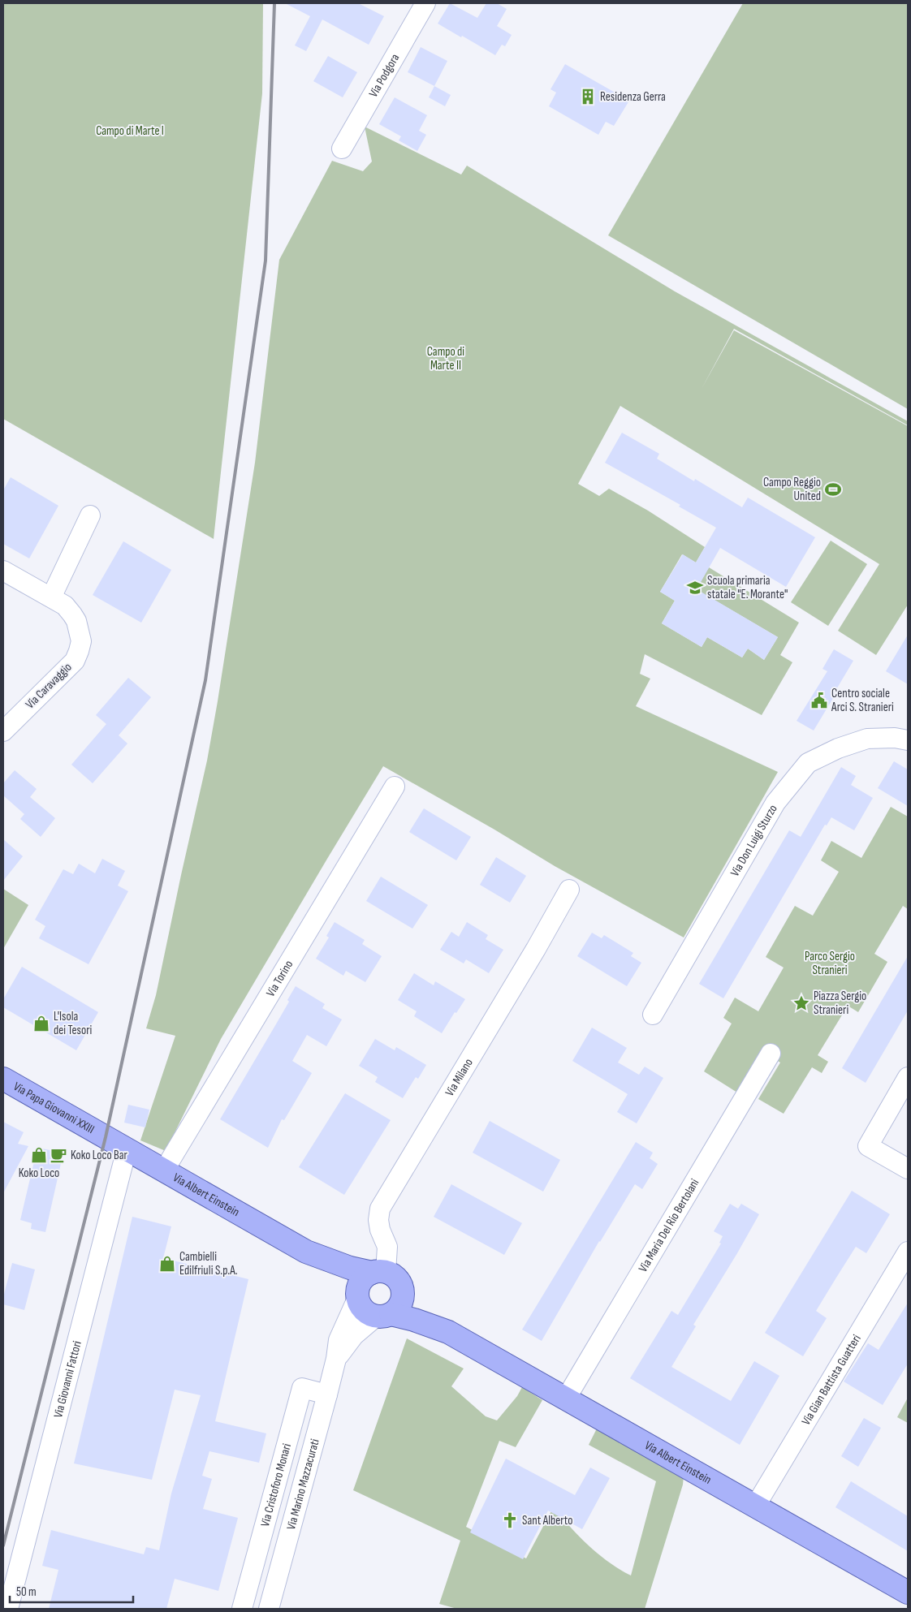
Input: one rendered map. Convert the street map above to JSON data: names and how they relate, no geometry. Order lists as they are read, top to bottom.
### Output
{
  "streets": {
    "main road": ["Via Papa Giovanni XXIII", "Via Albert Einstein"],
    "street": [
      "Via Podgora",
      "Via Caravaggio",
      "Via Don Luigi Sturzo",
      "Via Torino",
      "Via Milano",
      "Via Maria Del Rio Bertolani",
      "Via Giovanni Fattori",
      "Via Gian Battista Guatteri",
      "Via Marino Mazzacurati",
      "Via Cristoforo Monari"
    ]
  },
  "crossings": [
    ["Via Torino", "Via Albert Einstein"],
    ["Via Milano", "Via Albert Einstein"],
    ["Via Milano", "Via Marino Mazzacurati"],
    ["Via Papa Giovanni XXIII", "Via Albert Einstein"],
    ["Via Albert Einstein", "Via Maria Del Rio Bertolani"],
    ["Via Albert Einstein", "Via Giovanni Fattori"],
    ["Via Albert Einstein", "Via Gian Battista Guatteri"],
    ["Via Albert Einstein", "Via Marino Mazzacurati"],
    ["Via Marino Mazzacurati", "Via Cristoforo Monari"]
  ],
  "parks": ["Campo di Marte I", "Campo di Marte II", "Parco Sergio Stranieri"],
  "places": {
    "building": ["Residenza Gerra"],
    "sports": ["Campo Reggio United"],
    "school or university": ["Scuola primaria statale \"E. Morante\""],
    "public building": ["Centro sociale Arci S. Stranieri"],
    "place": ["Piazza Sergio Stranieri"],
    "shop": ["L'Isola dei Tesori", "Koko Loco", "Cambielli Edilfriuli S.p.A."],
    "cafe": ["Koko Loco Bar"],
    "church": ["Sant Alberto"]
  },
  "scale_bar": "50 m"
}
